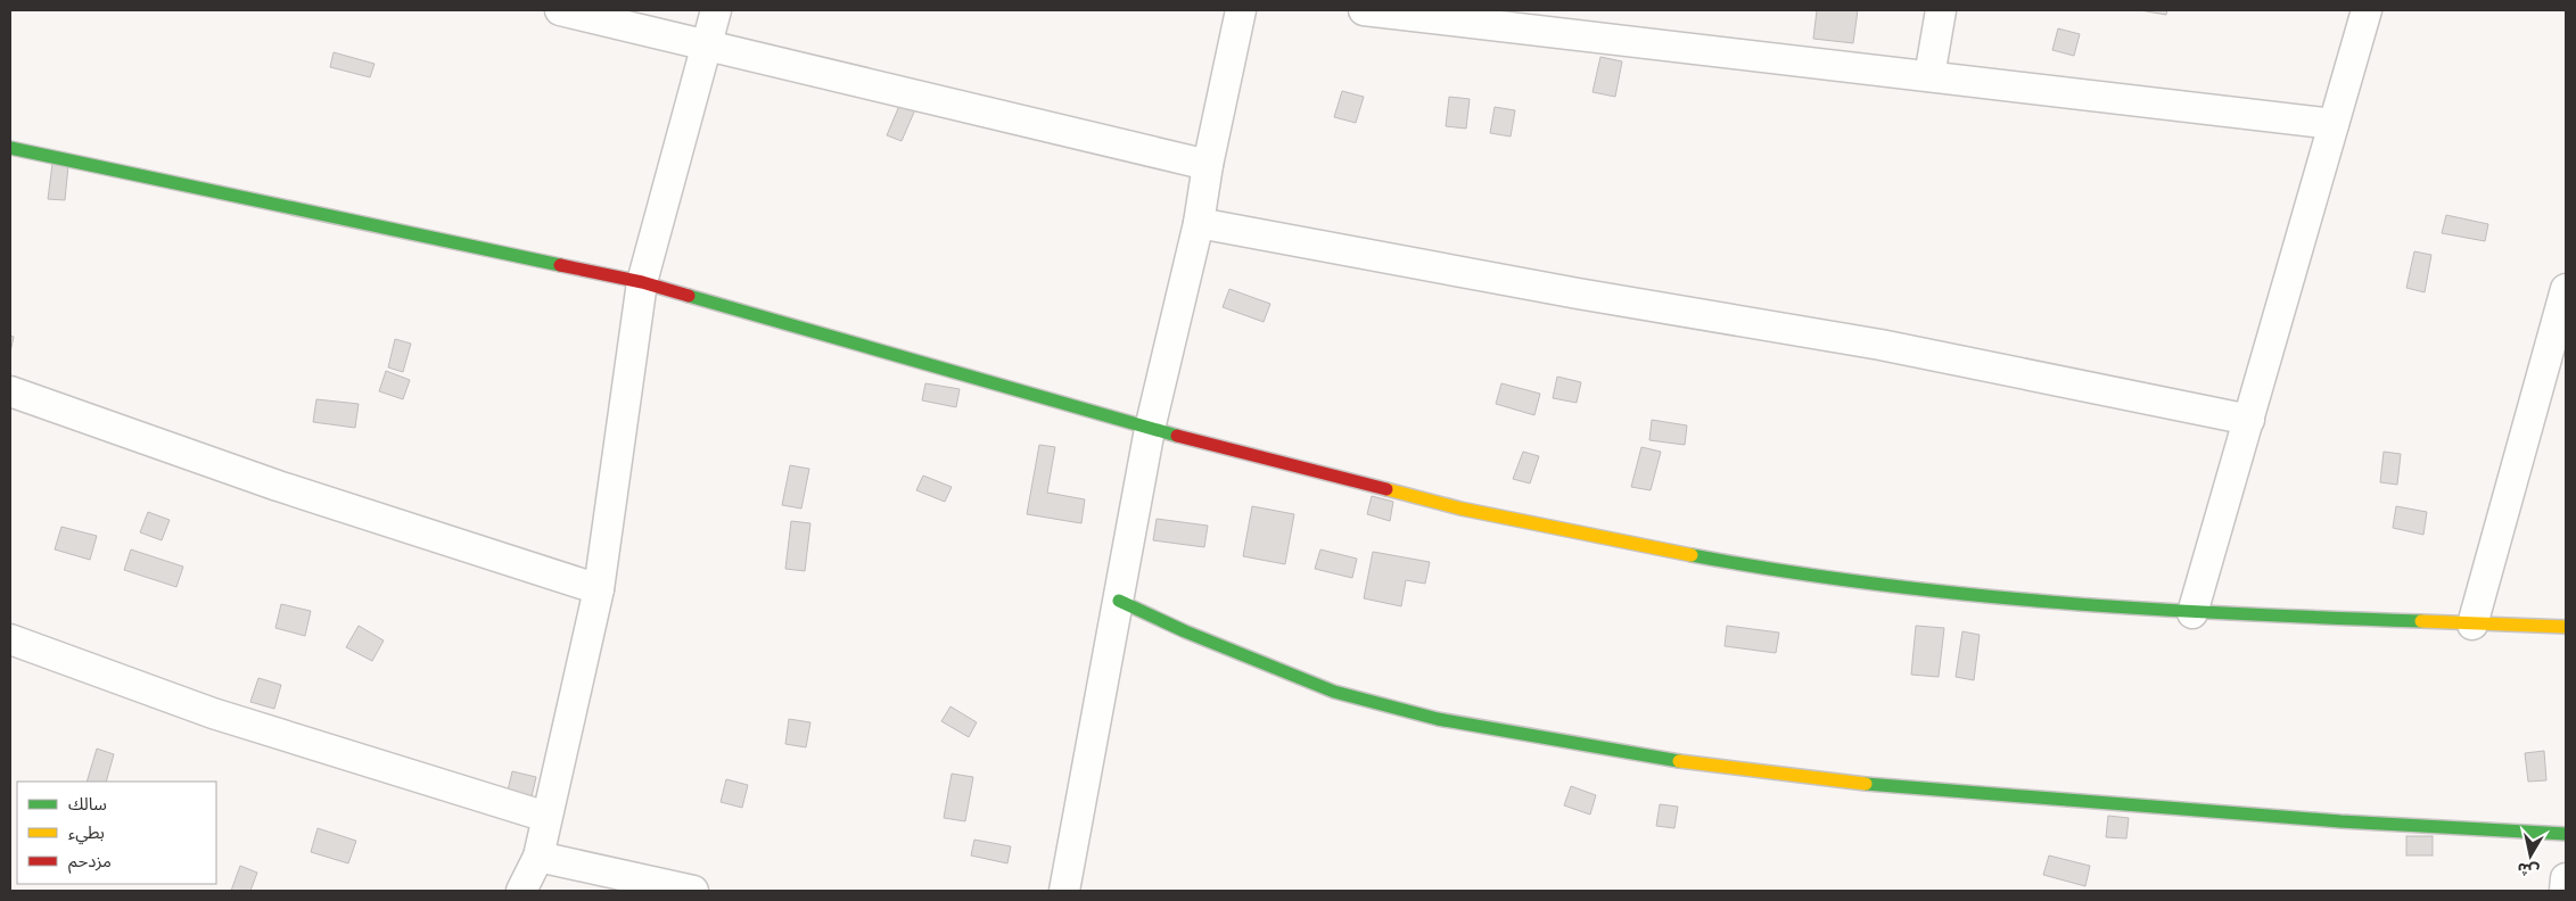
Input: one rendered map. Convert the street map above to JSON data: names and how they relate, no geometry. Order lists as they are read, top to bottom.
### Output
{
  "legend": ["سالك", "بطيء", "مزدحم"],
  "north": "bottom"
}
